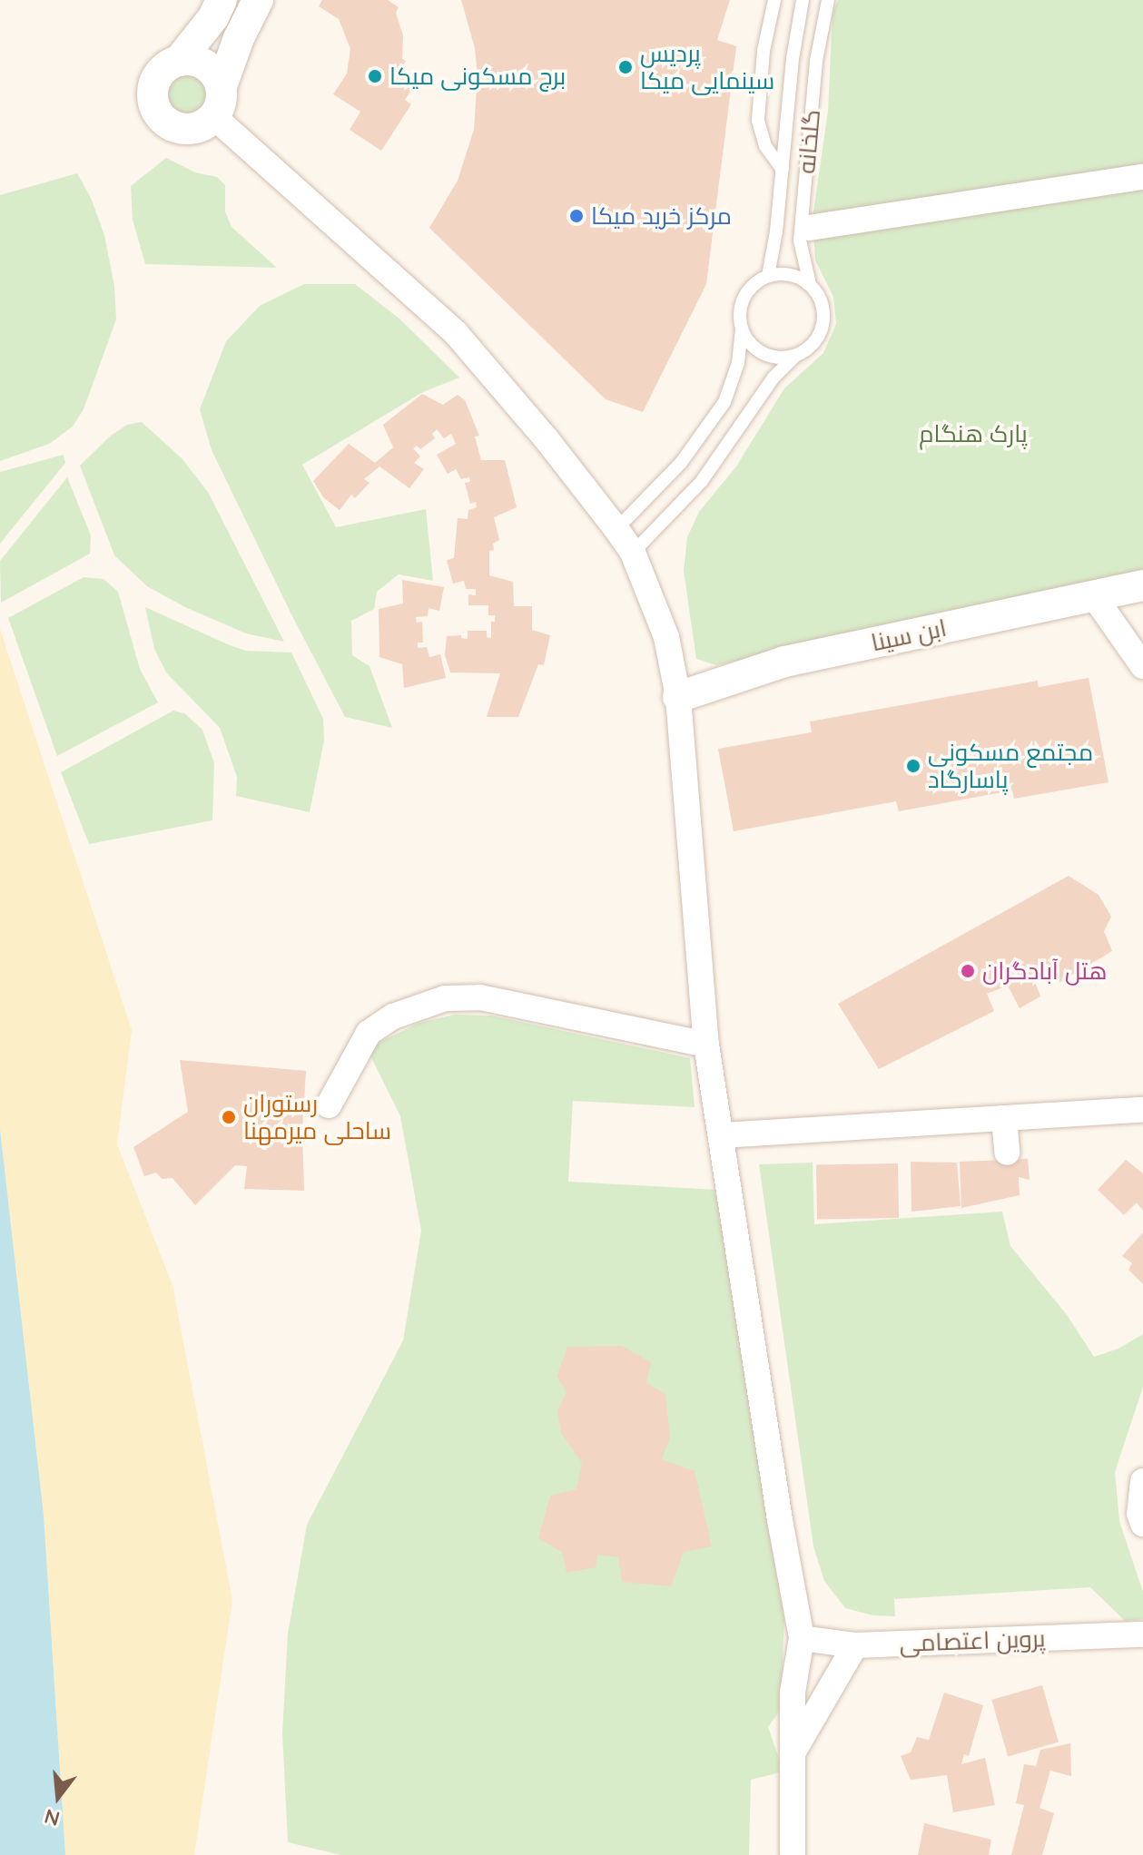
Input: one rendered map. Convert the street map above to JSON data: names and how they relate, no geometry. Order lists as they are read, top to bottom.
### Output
{
  "streets": {
    "street": ["ابن سینا", "پروین اعتصامی"],
    "lane": ["گلخانه"]
  },
  "parks": ["پارک هنگام"],
  "places": [
    "پردیس سینمایی میکا",
    "برج مسکونی میکا",
    "مرکز خرید میکا",
    "مجتمع مسکونی پاسارگاد",
    "هتل آبادگران",
    "رستوران ساحلی میرمهنا"
  ],
  "north": "bottom"
}
